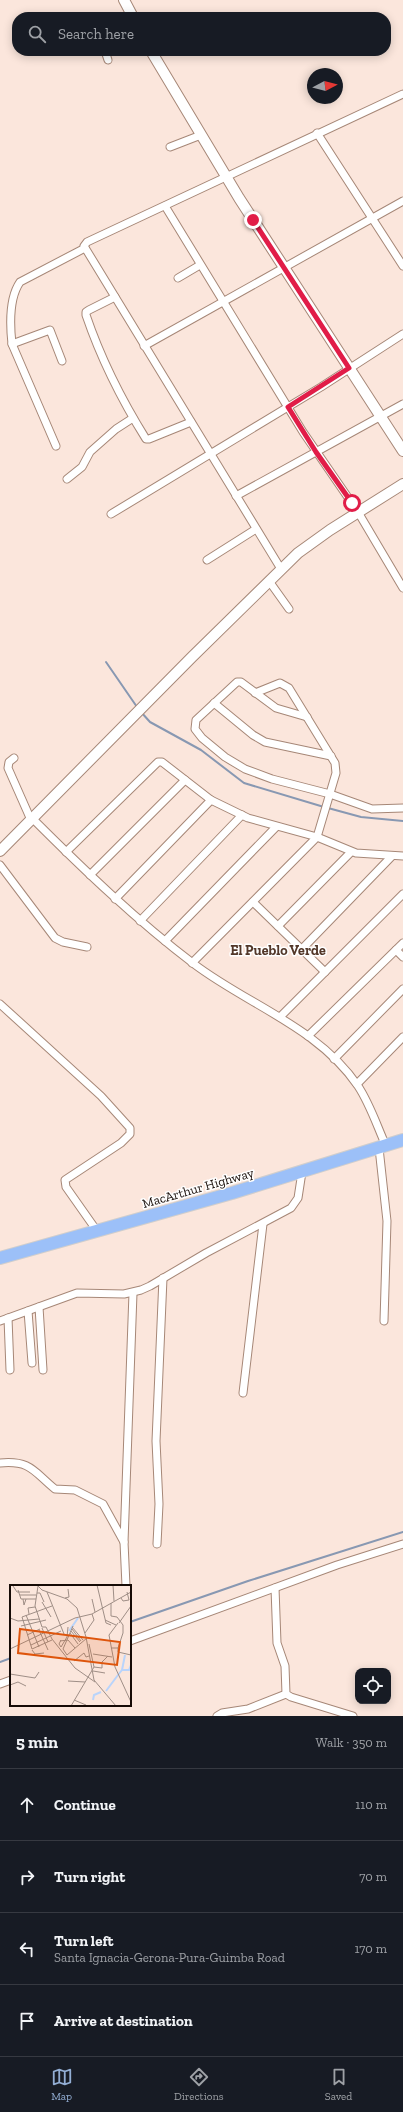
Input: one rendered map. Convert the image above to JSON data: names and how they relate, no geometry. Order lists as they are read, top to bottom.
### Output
{
  "streets": {
    "highway": ["MacArthur Highway"]
  },
  "districts": ["El Pueblo Verde"],
  "north": "right",
  "page": {
    "search": "Search here",
    "heading": ["5 min", "Walk · 350 m"],
    "list": [
      ["Continue", "110 m"],
      ["Turn right", "70 m"],
      ["Turn left", "Santa Ignacia-Gerona-Pura-Guimba Road", "170 m"],
      "Arrive at destination"
    ],
    "nav": ["Map", "Directions", "Saved"]
  }
}
